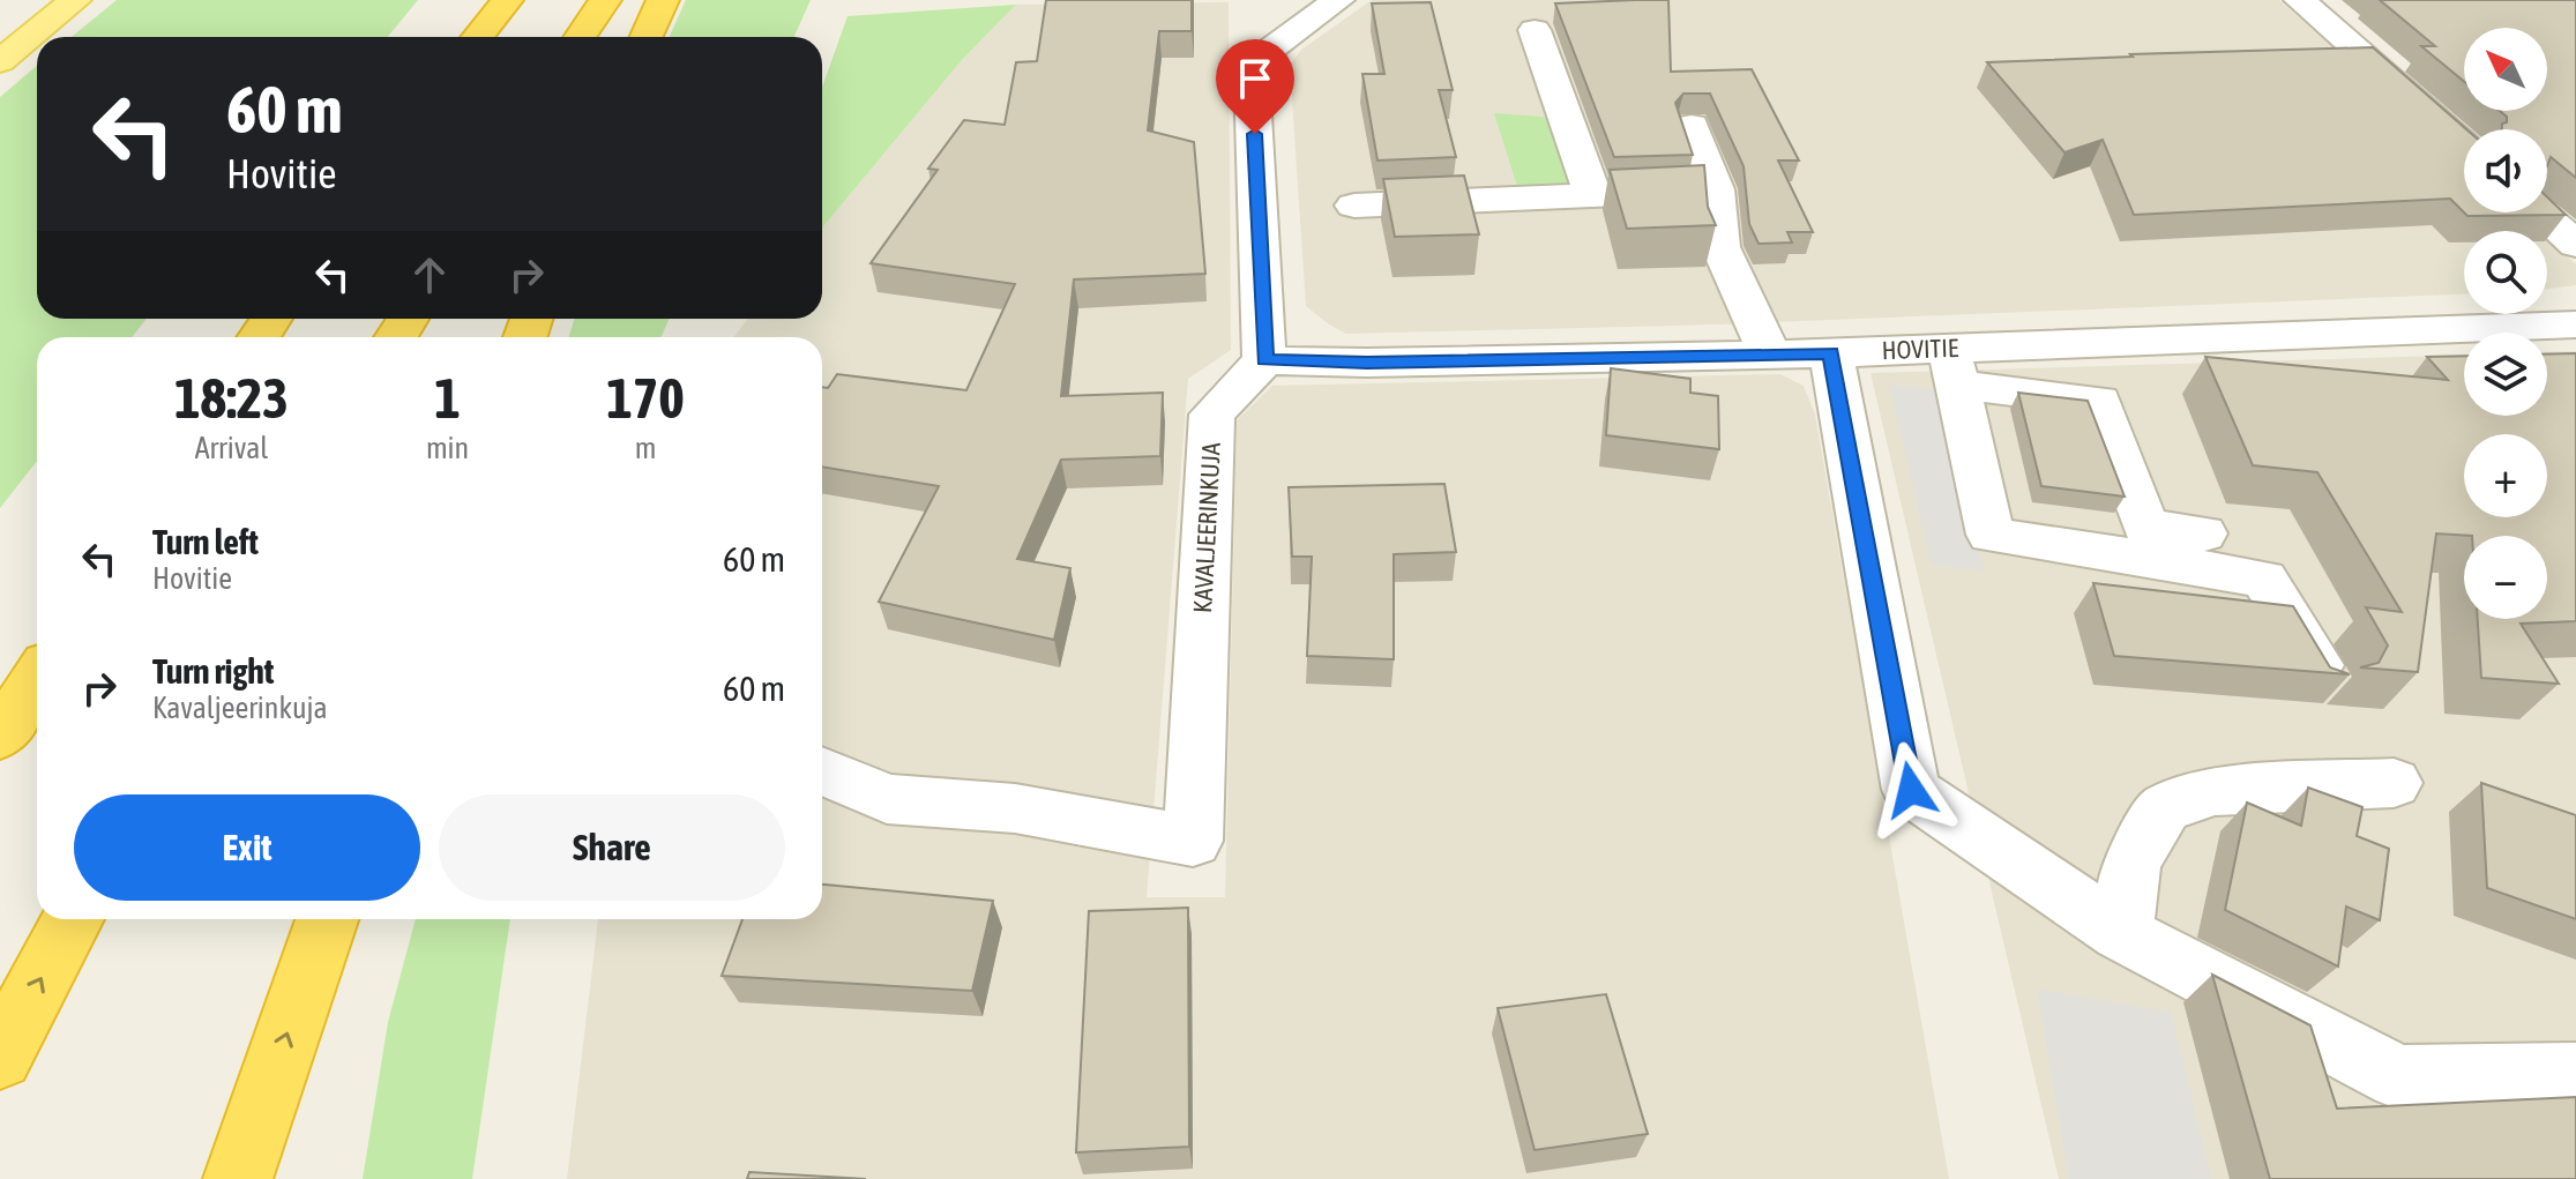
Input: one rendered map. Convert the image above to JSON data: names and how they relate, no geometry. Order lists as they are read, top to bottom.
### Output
{
  "streets": {
    "street": ["HOVITIE", "KAVALJEERINKUJA"]
  },
  "crossings": [
    ["HOVITIE", "KAVALJEERINKUJA"]
  ],
  "north": "top left",
  "page": {
    "map_buttons": ["+", "−"],
    "turn": ["60 m", "Hovitie"],
    "eta": [
      "18:23",
      "Arrival",
      "1",
      "min",
      "170",
      "m"
    ],
    "list": [
      {
        "name": "Turn left",
        "note": "Hovitie",
        "value": "60 m"
      },
      {
        "name": "Turn right",
        "note": "Kavaljeerinkuja",
        "value": "60 m"
      }
    ],
    "buttons": ["Exit", "Share"]
  }
}
